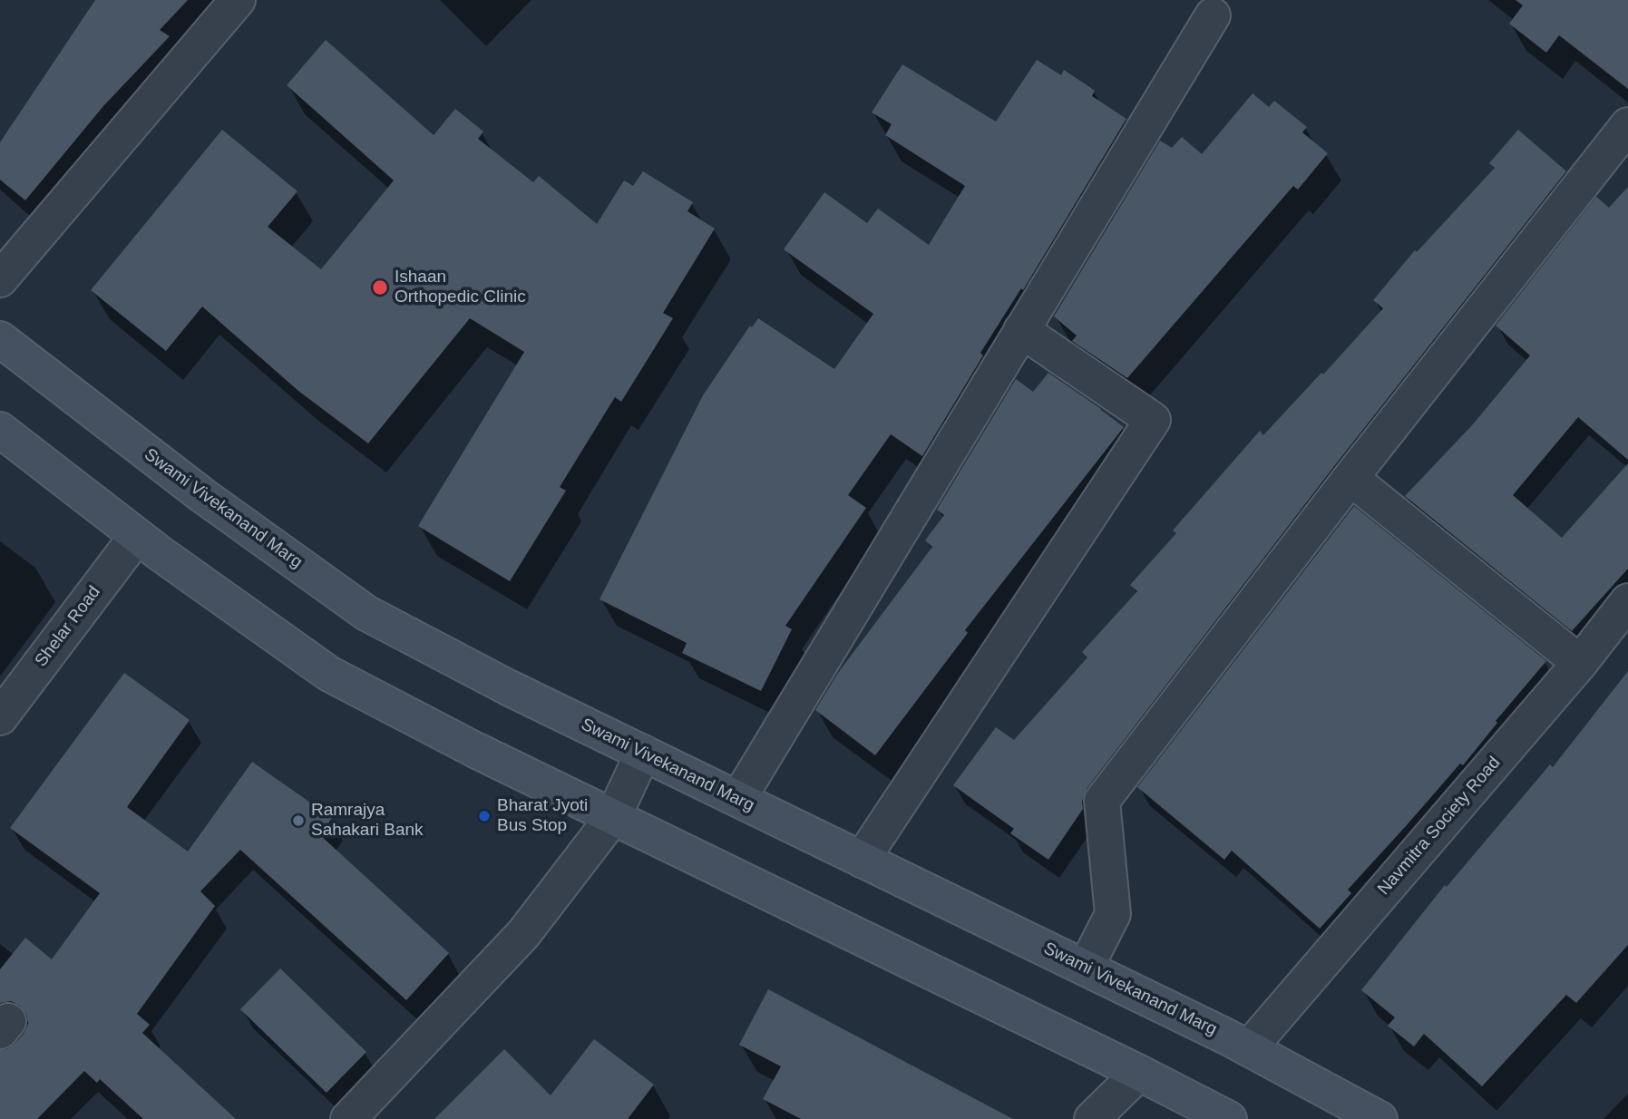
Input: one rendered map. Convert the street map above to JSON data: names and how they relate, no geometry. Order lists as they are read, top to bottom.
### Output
{
  "streets": {
    "main road": ["Swami Vivekanand Marg"],
    "street": ["Shelar Road", "Navmitra Society Road"]
  },
  "crossings": [
    ["Swami Vivekanand Marg", "Navmitra Society Road"]
  ],
  "places": ["Ishaan Orthopedic Clinic", "Bharat Jyoti Bus Stop", "Ramrajya Sahakari Bank"]
}
